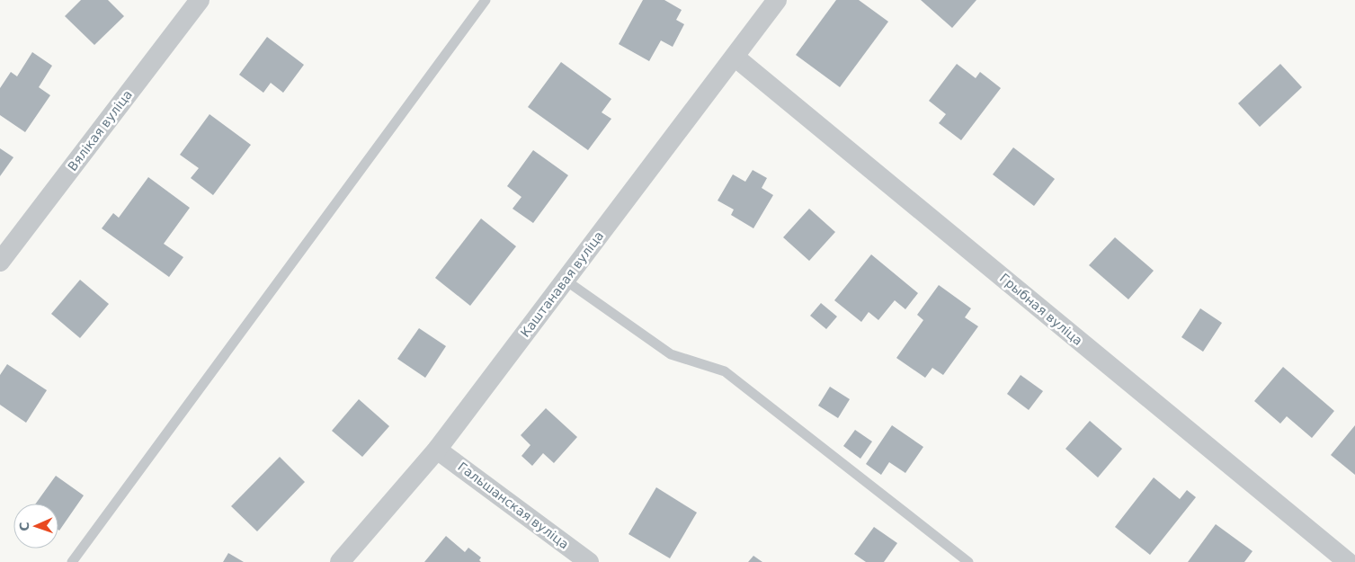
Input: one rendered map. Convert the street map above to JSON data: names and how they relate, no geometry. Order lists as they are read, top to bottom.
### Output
{
  "streets": {
    "street": [
      "Вялікая вуліца",
      "Каштанавая вуліца",
      "Грыбная вуліца",
      "Гальшанская вуліца"
    ]
  },
  "crossings": [
    ["Каштанавая вуліца", "Грыбная вуліца"],
    ["Каштанавая вуліца", "Гальшанская вуліца"]
  ],
  "north": "left"
}
